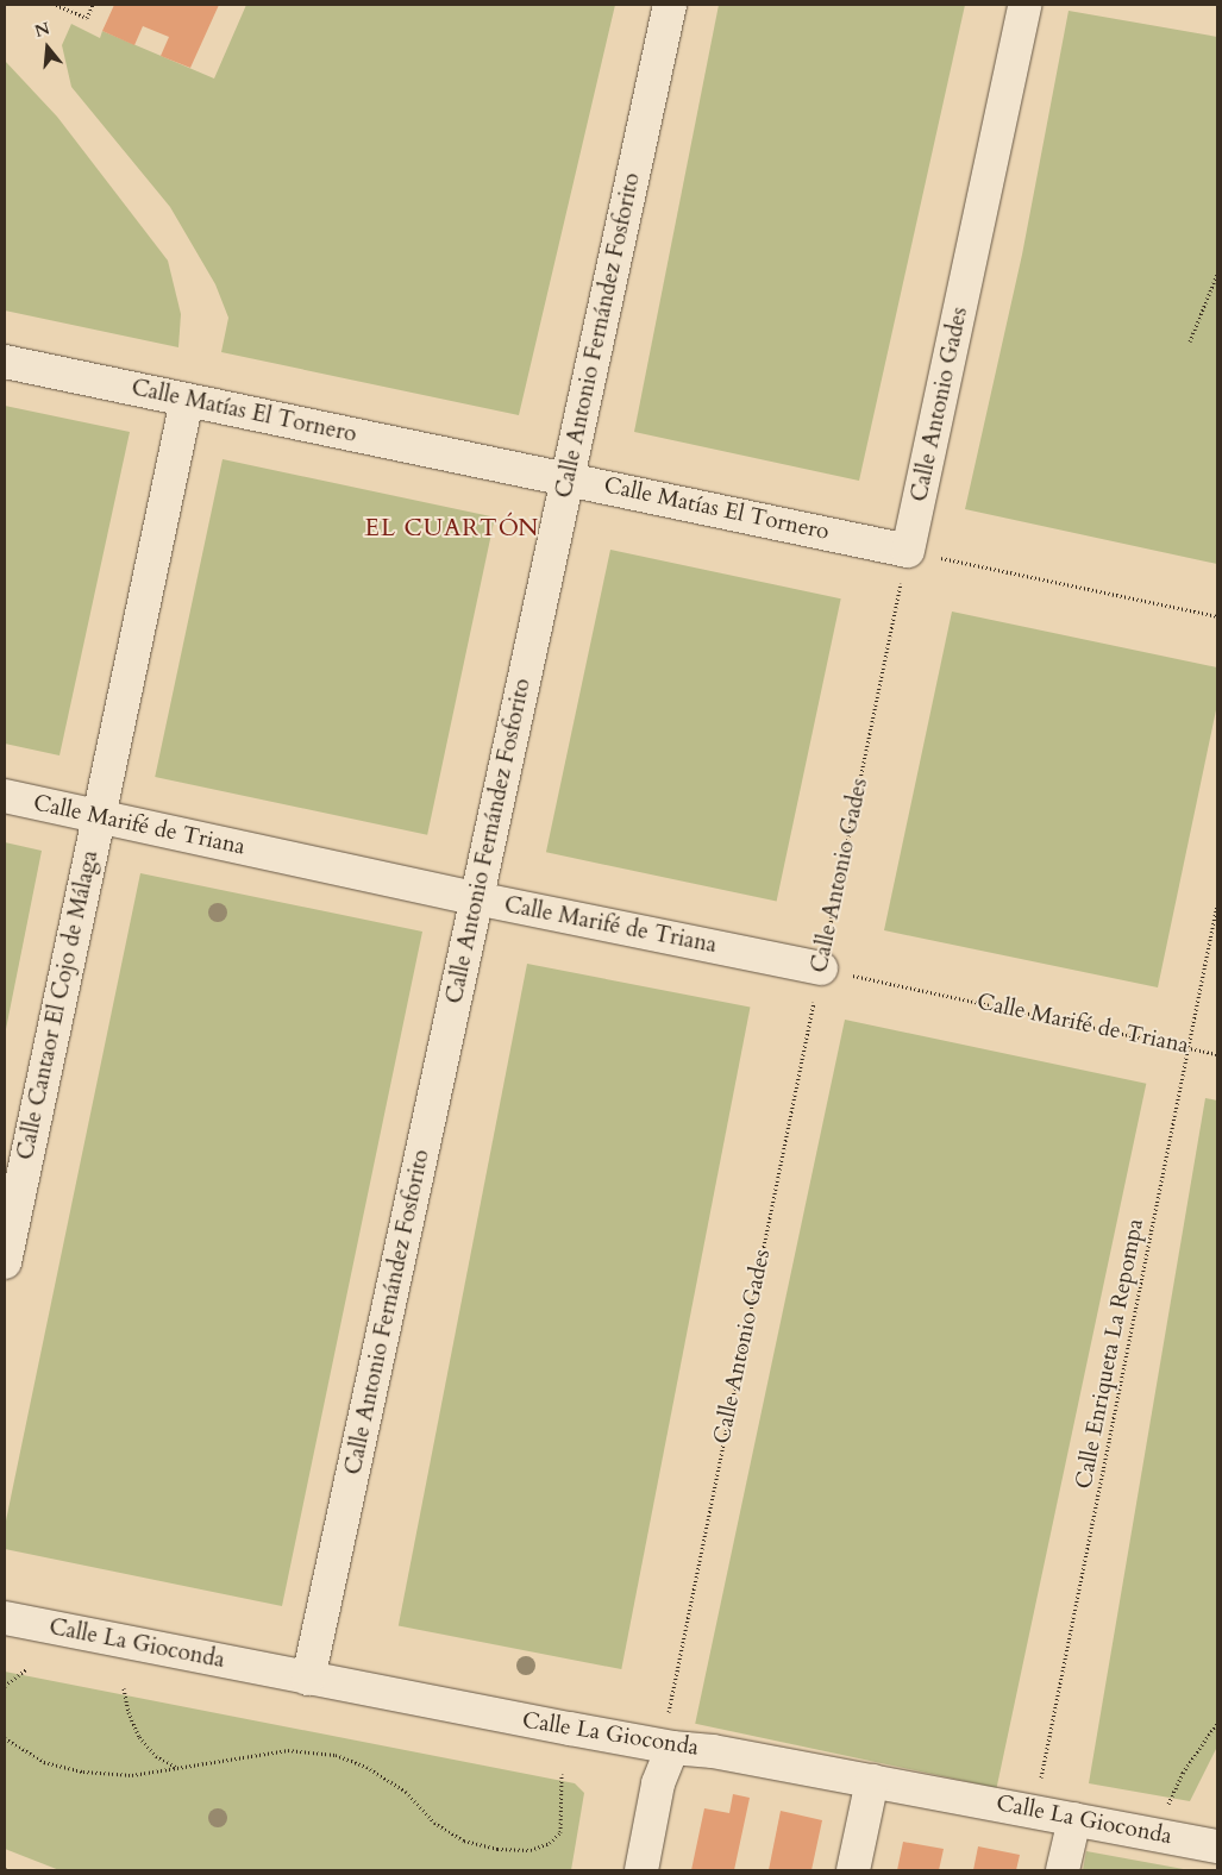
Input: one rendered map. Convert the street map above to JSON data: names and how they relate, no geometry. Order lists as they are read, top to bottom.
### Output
{
  "streets": {
    "street": [
      "Calle Antonio Fernández Fosforito",
      "Calle Antonio Gades",
      "Calle Matías El Tornero",
      "Calle Marifé de Triana",
      "Calle Cantaor El Cojo de Málaga",
      "Calle La Gioconda"
    ],
    "path": ["Calle Enriqueta La Repompa"]
  },
  "crossings": [
    ["Calle Antonio Fernández Fosforito", "Calle Matías El Tornero"],
    ["Calle Antonio Fernández Fosforito", "Calle Marifé de Triana"],
    ["Calle Antonio Fernández Fosforito", "Calle La Gioconda"],
    ["Calle Antonio Gades", "Calle Matías El Tornero"],
    ["Calle Antonio Gades", "Calle Marifé de Triana"],
    ["Calle Antonio Gades", "Calle La Gioconda"],
    ["Calle Matías El Tornero", "Calle Cantaor El Cojo de Málaga"],
    ["Calle Marifé de Triana", "Calle Cantaor El Cojo de Málaga"],
    ["Calle Marifé de Triana", "Calle Enriqueta La Repompa"],
    ["Calle Enriqueta La Repompa", "Calle La Gioconda"]
  ],
  "districts": ["EL CUARTÓN"],
  "north": "top"
}
